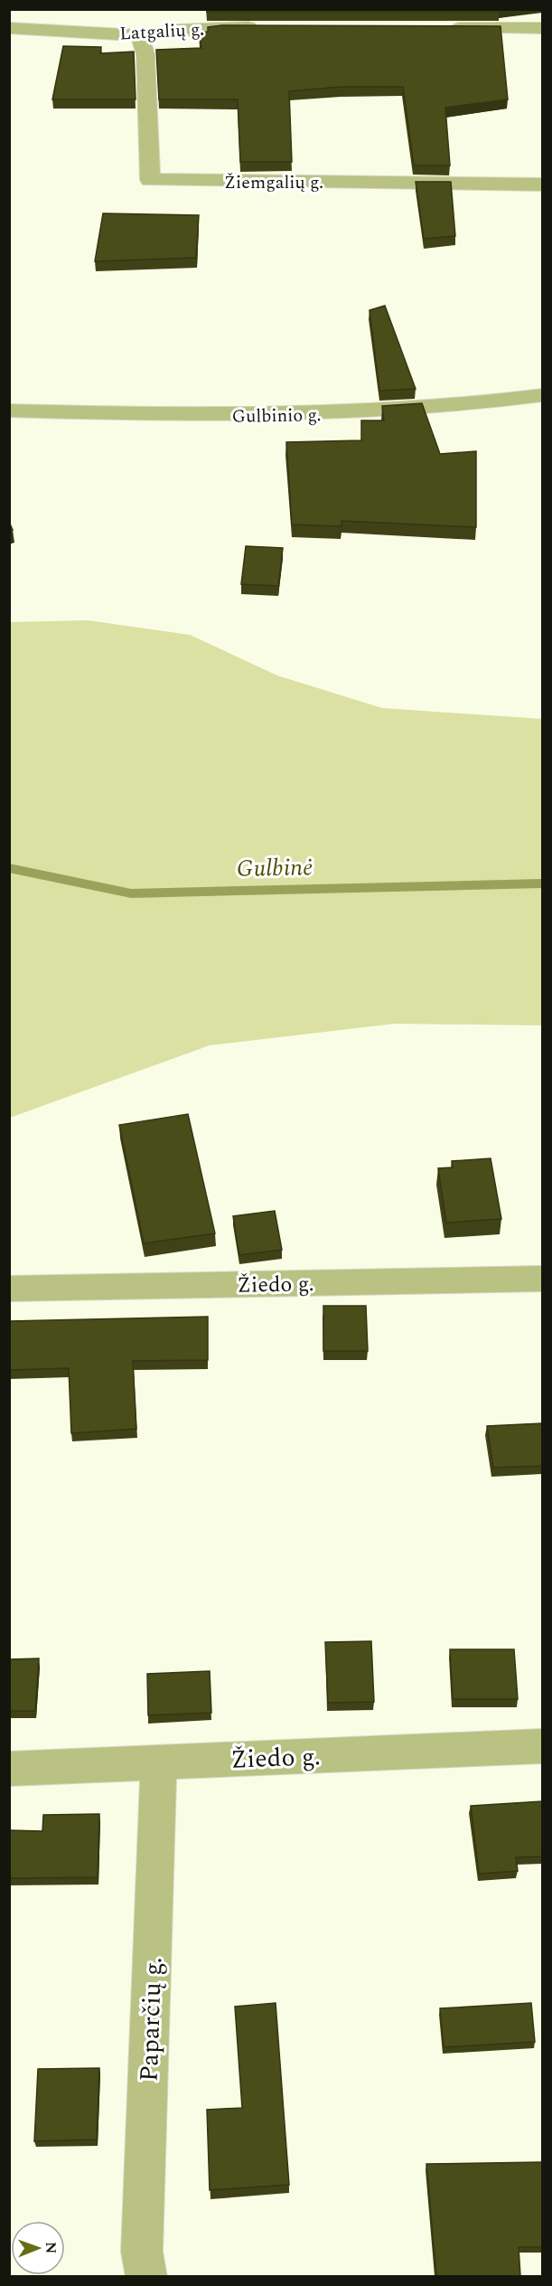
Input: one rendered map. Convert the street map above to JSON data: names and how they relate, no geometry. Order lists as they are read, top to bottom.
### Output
{
  "streets": {
    "street": [
      "Latgalių g.",
      "Žiemgalių g.",
      "Gulbinio g.",
      "Žiedo g.",
      "Paparčių g."
    ]
  },
  "crossings": [
    ["Latgalių g.", "Žiemgalių g."],
    ["Žiedo g.", "Paparčių g."]
  ],
  "water": ["Gulbinė"],
  "north": "right"
}
